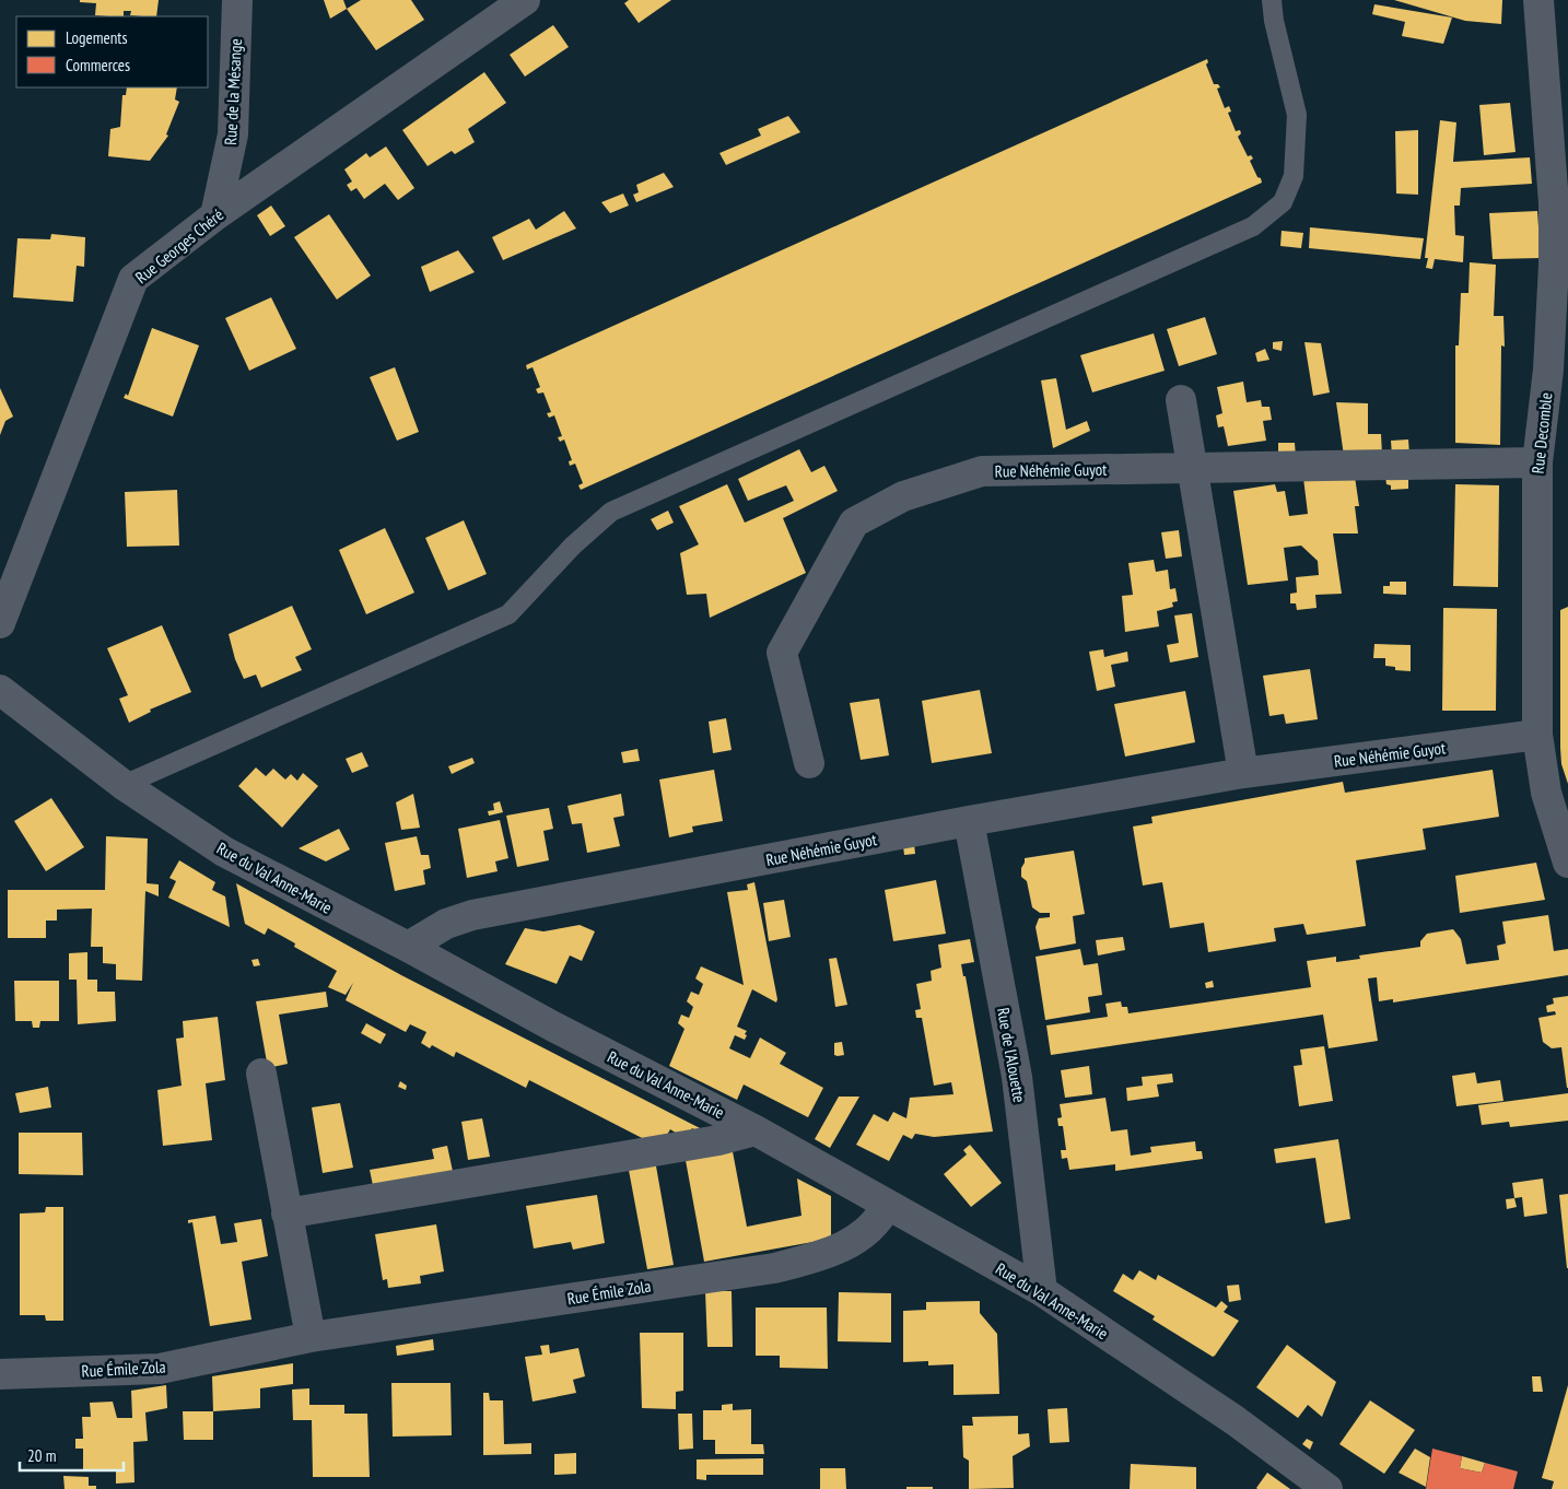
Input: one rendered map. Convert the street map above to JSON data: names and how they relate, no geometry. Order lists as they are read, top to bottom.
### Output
{
  "streets": {
    "street": [
      "Rue de la Mésange",
      "Rue Georges Chéré",
      "Rue Decomble",
      "Rue Néhémie Guyot",
      "Rue du Val Anne-Marie",
      "Rue de l'Alouette",
      "Rue Émile Zola"
    ]
  },
  "crossings": [
    ["Rue de la Mésange", "Rue Georges Chéré"],
    ["Rue Decomble", "Rue Néhémie Guyot"],
    ["Rue Néhémie Guyot", "Rue du Val Anne-Marie"],
    ["Rue Néhémie Guyot", "Rue de l'Alouette"],
    ["Rue du Val Anne-Marie", "Rue de l'Alouette"],
    ["Rue du Val Anne-Marie", "Rue Émile Zola"]
  ],
  "legend": ["Logements", "Commerces"],
  "scale_bar": "20 m"
}
